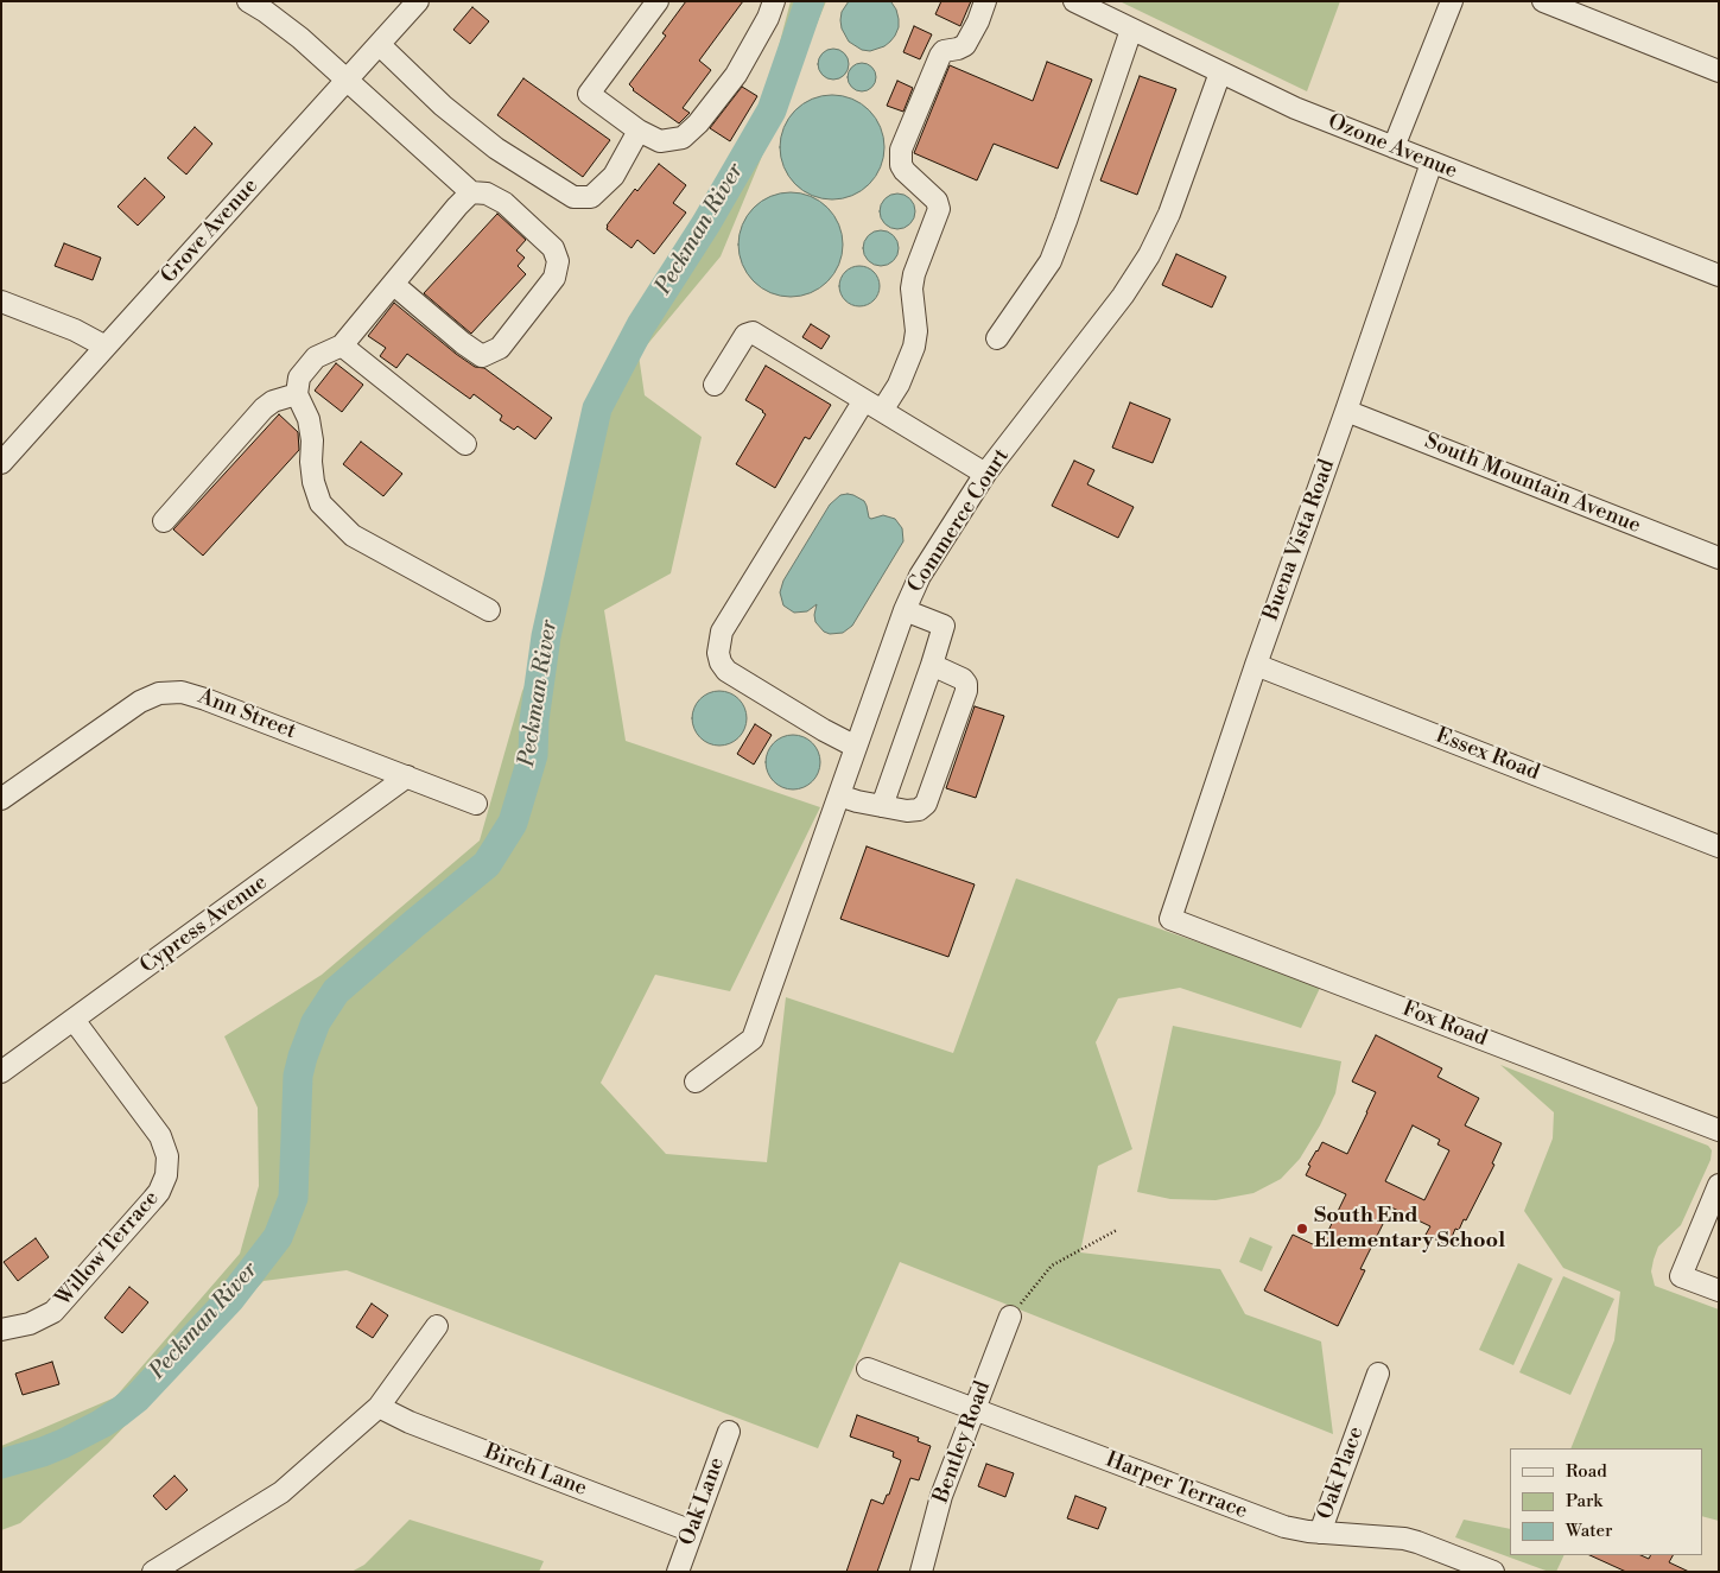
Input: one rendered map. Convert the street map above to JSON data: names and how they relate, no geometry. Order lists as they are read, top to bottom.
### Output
{
  "streets": {
    "street": [
      "Ozone Avenue",
      "Grove Avenue",
      "South Mountain Avenue",
      "Commerce Court",
      "Buena Vista Road",
      "Ann Street",
      "Essex Road",
      "Cypress Avenue",
      "Fox Road",
      "Willow Terrace",
      "Bentley Road",
      "Birch Lane",
      "Oak Place",
      "Harper Terrace",
      "Oak Lane"
    ]
  },
  "crossings": [
    ["Ozone Avenue", "Commerce Court"],
    ["Ozone Avenue", "Buena Vista Road"],
    ["South Mountain Avenue", "Buena Vista Road"],
    ["Buena Vista Road", "Essex Road"],
    ["Buena Vista Road", "Fox Road"],
    ["Ann Street", "Cypress Avenue"],
    ["Cypress Avenue", "Willow Terrace"],
    ["Bentley Road", "Harper Terrace"],
    ["Birch Lane", "Oak Lane"],
    ["Oak Place", "Harper Terrace"]
  ],
  "water": ["Peckman River"],
  "places": ["South End Elementary School"],
  "legend": ["Road", "Park", "Water"]
}
